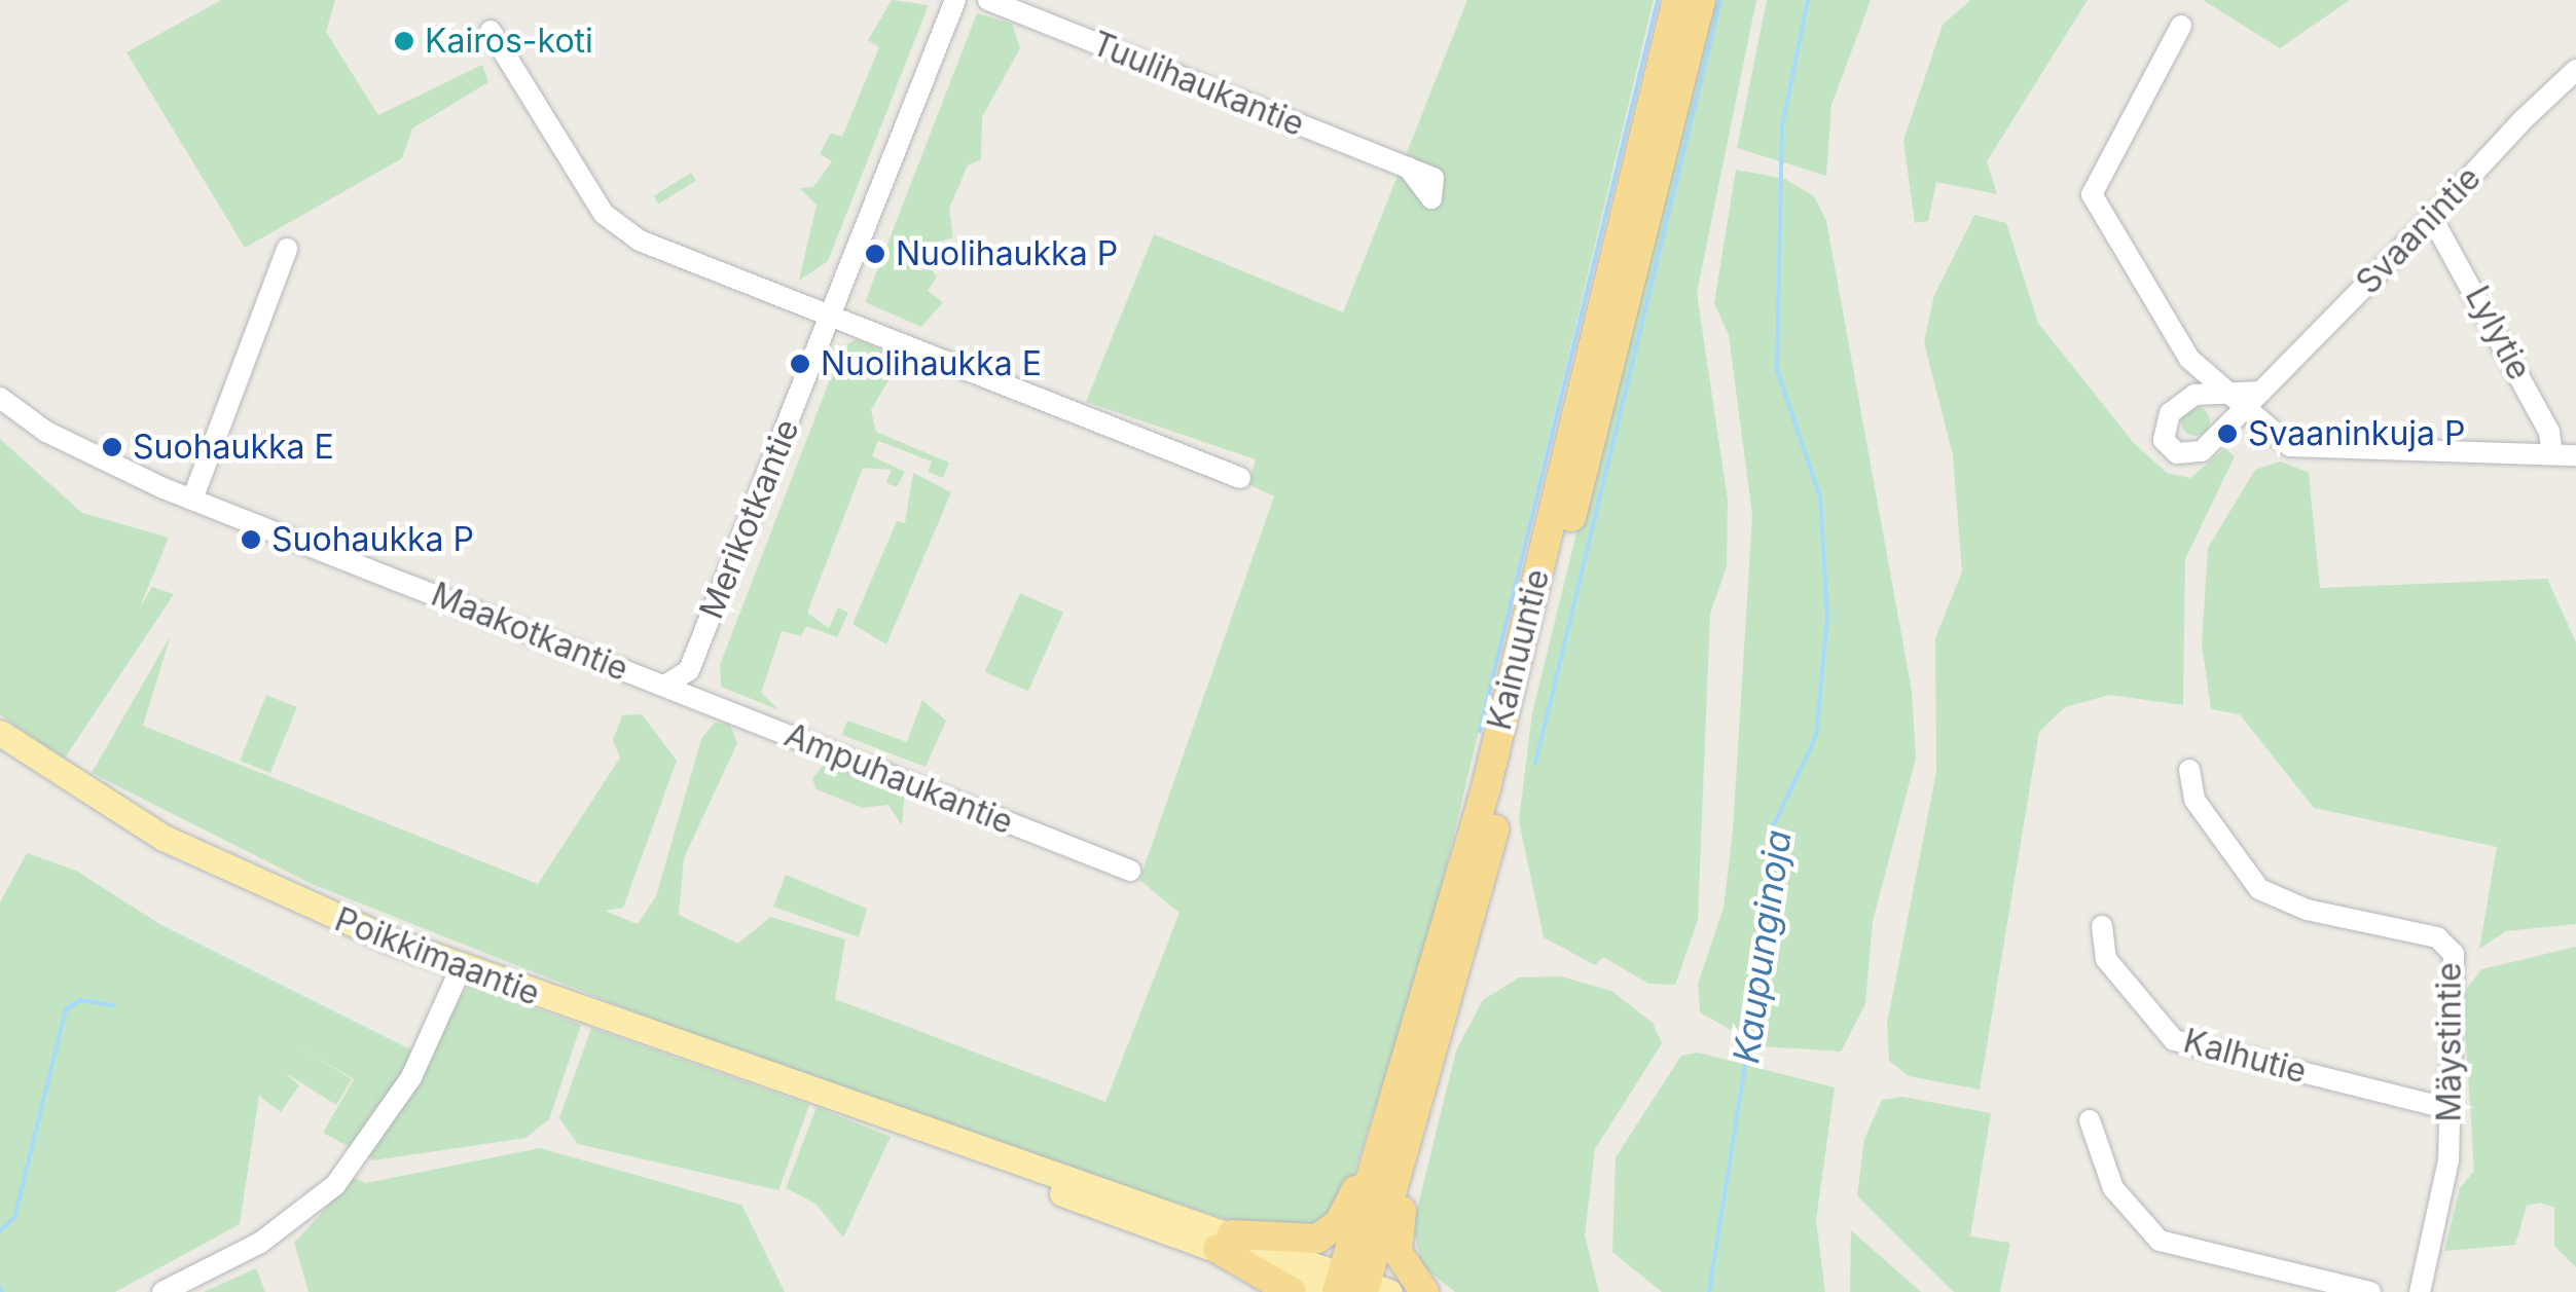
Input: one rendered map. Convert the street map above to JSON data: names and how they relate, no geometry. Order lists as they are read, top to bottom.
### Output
{
  "streets": {
    "highway": ["Kainuuntie"],
    "main road": ["Poikkimaantie"],
    "street": [
      "Tuulihaukantie",
      "Svaanintie",
      "Lylytie",
      "Merikotkantie",
      "Maakotkantie",
      "Ampuhaukantie",
      "Mäystintie",
      "Kalhutie"
    ]
  },
  "crossings": [
    ["Svaanintie", "Lylytie"],
    ["Merikotkantie", "Maakotkantie"],
    ["Merikotkantie", "Ampuhaukantie"],
    ["Maakotkantie", "Ampuhaukantie"],
    ["Kainuuntie", "Poikkimaantie"],
    ["Mäystintie", "Kalhutie"]
  ],
  "water": ["Kaupunginoja"],
  "places": [
    "Kairos-koti",
    "Nuolihaukka P",
    "Nuolihaukka E",
    "Svaaninkuja P",
    "Suohaukka E",
    "Suohaukka P"
  ]
}
